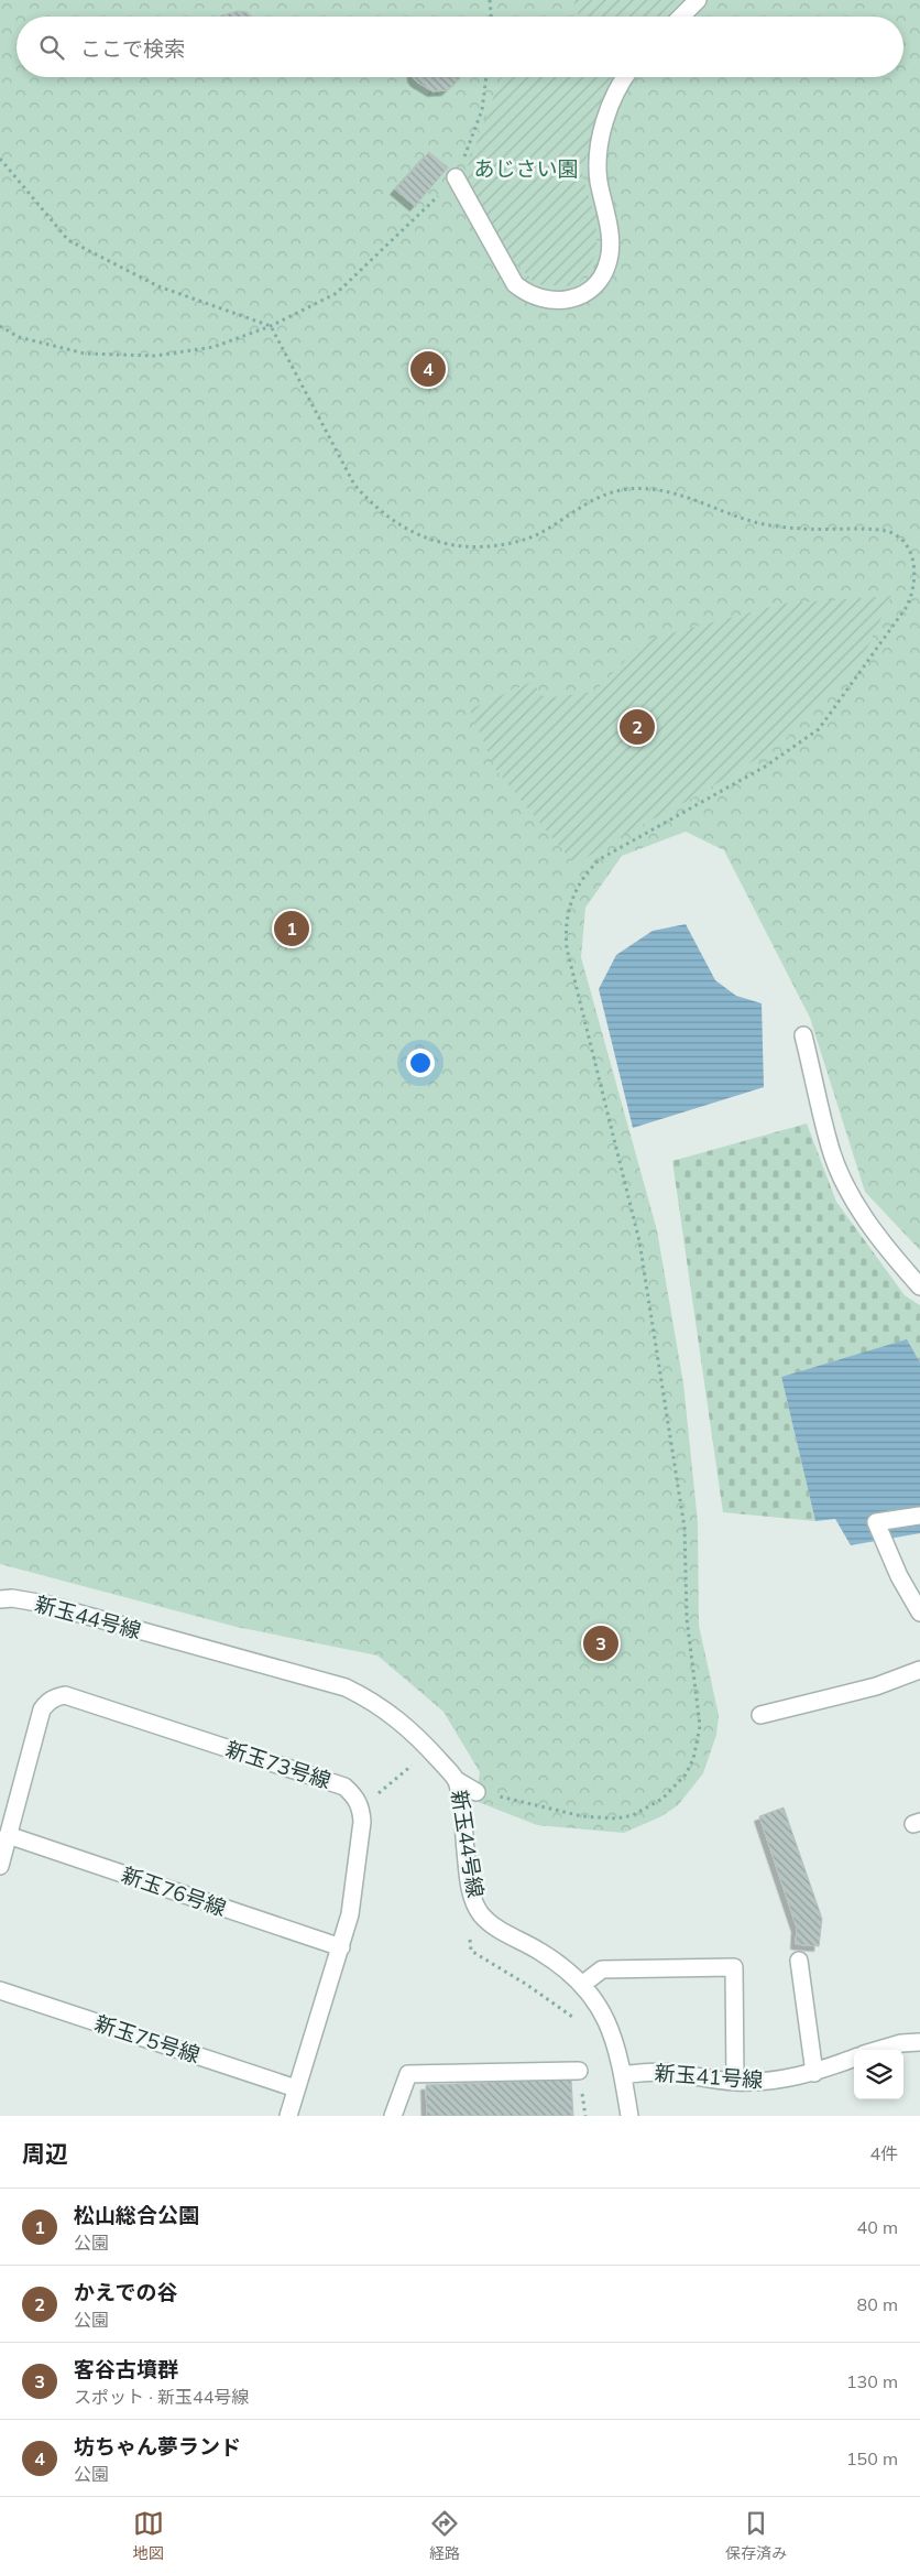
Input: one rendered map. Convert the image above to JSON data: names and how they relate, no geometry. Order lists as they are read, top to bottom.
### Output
{
  "streets": {
    "street": [
      "新玉44号線",
      "新玉73号線",
      "新玉76号線",
      "新玉75号線",
      "新玉41号線"
    ]
  },
  "crossings": [
    ["新玉44号線", "新玉41号線"],
    ["新玉73号線", "新玉76号線"]
  ],
  "parks": ["あじさい園"],
  "page": {
    "search": "ここで検索",
    "pins": [
      "4",
      "2",
      "1",
      "3"
    ],
    "heading": ["周辺", "4件"],
    "list": [
      {
        "mark": "1",
        "name": "松山総合公園",
        "note": "公園",
        "value": "40 m"
      },
      {
        "mark": "2",
        "name": "かえでの谷",
        "note": "公園",
        "value": "80 m"
      },
      {
        "mark": "3",
        "name": "客谷古墳群",
        "note": "スポット · 新玉44号線",
        "value": "130 m"
      },
      {
        "mark": "4",
        "name": "坊ちゃん夢ランド",
        "note": "公園",
        "value": "150 m"
      }
    ],
    "nav": ["地図", "経路", "保存済み"]
  }
}
